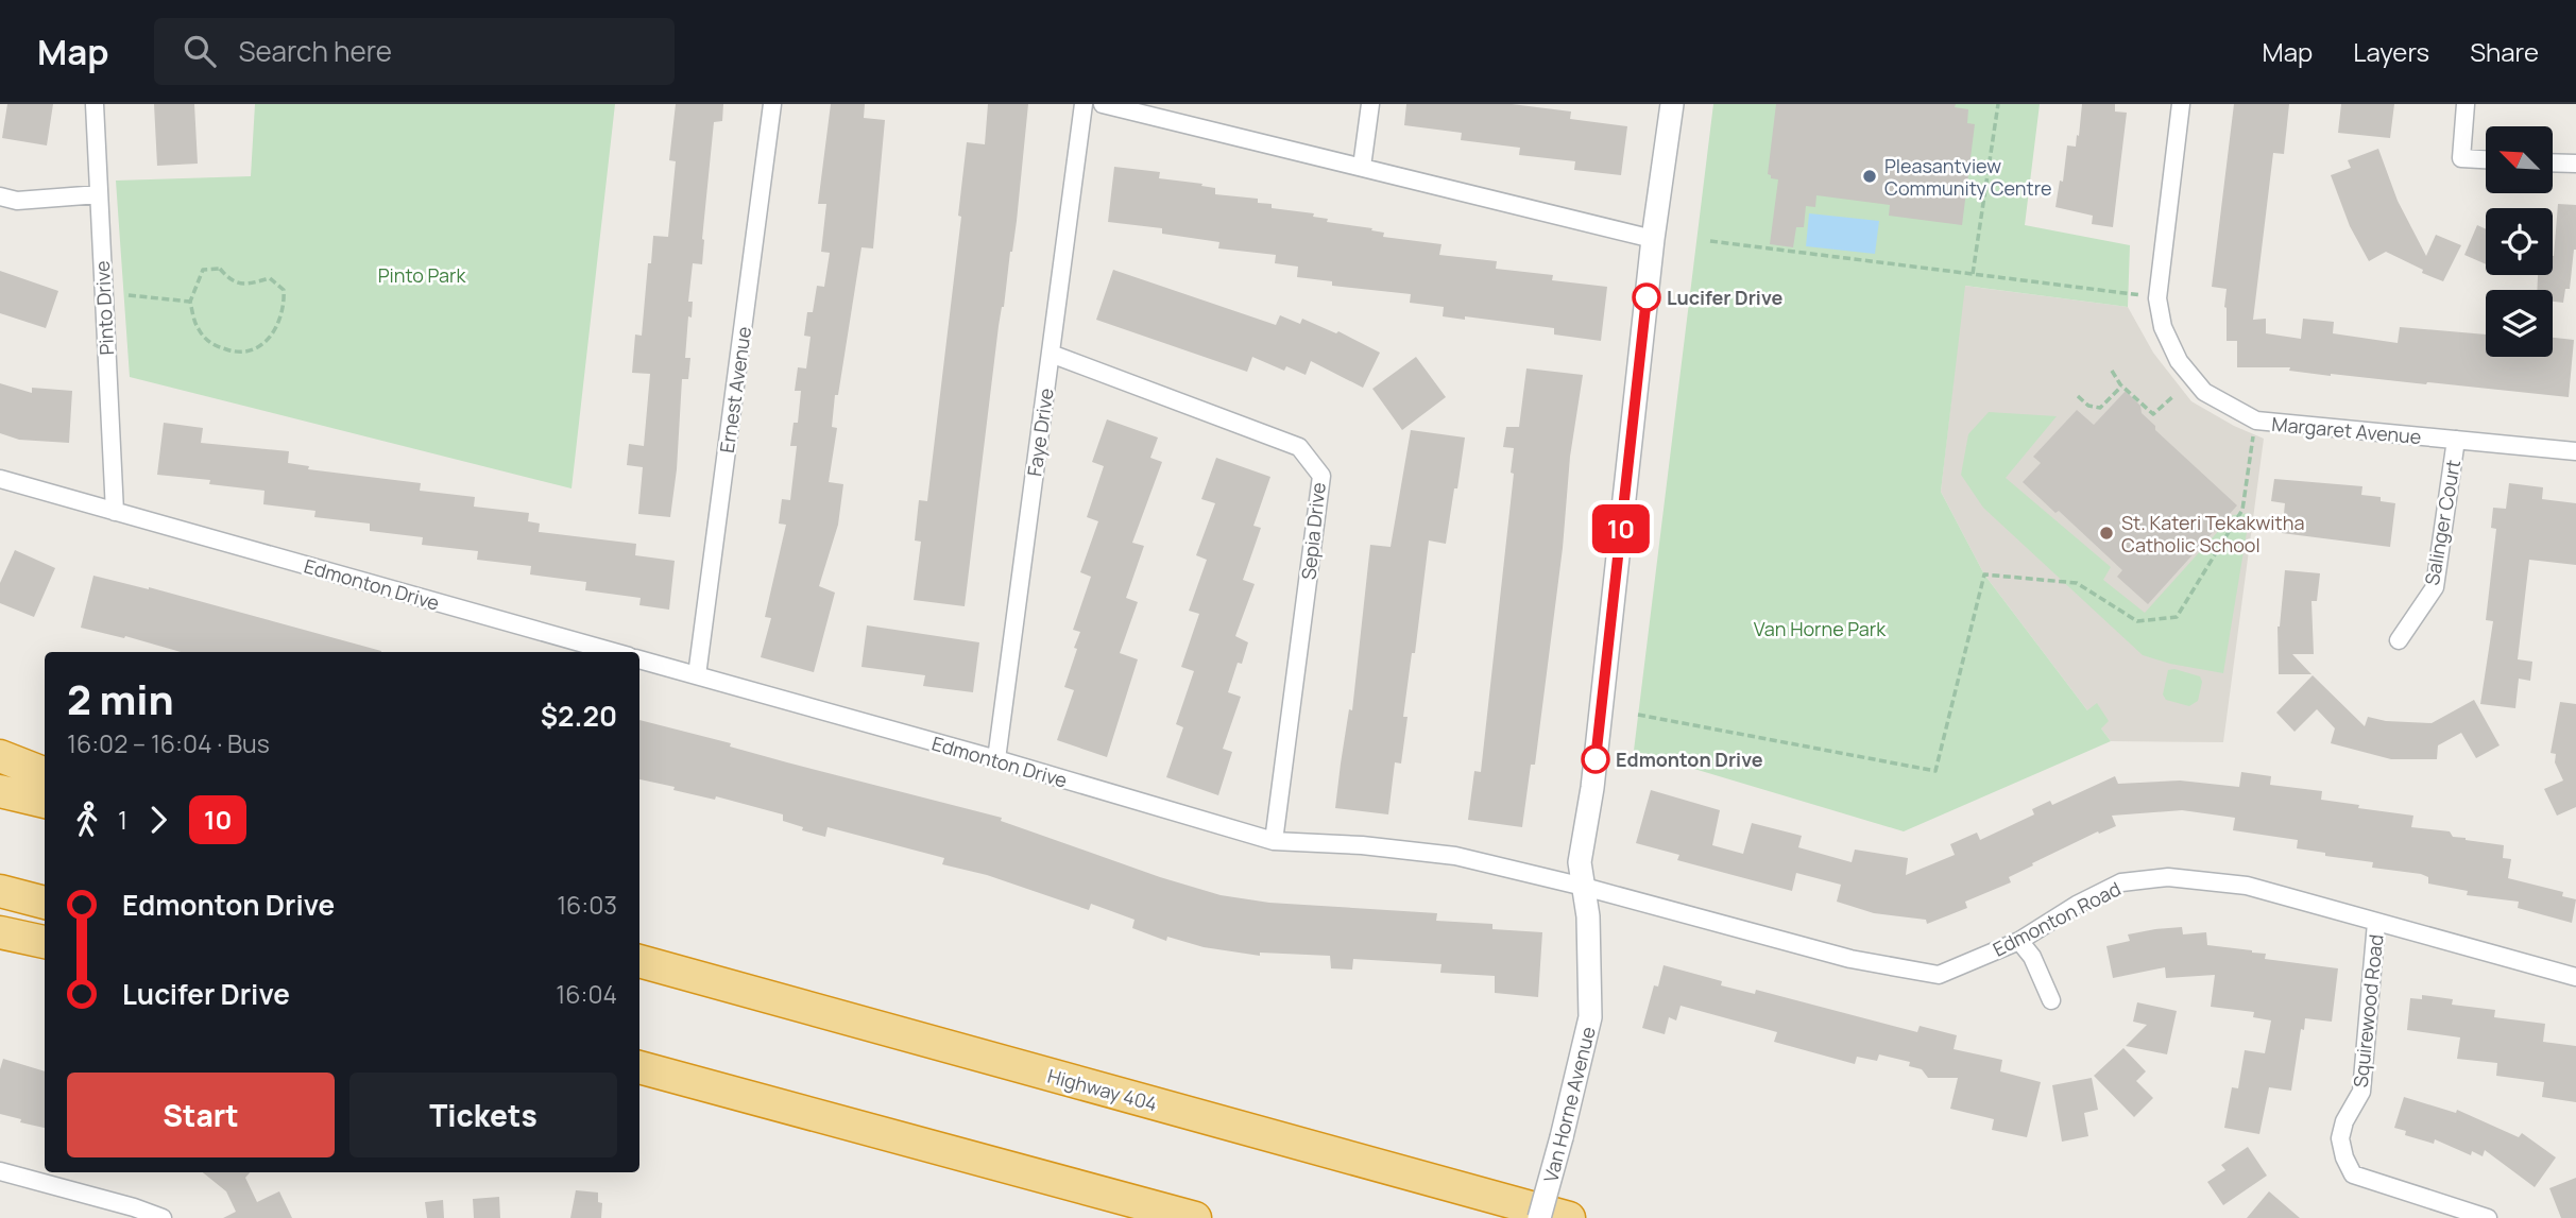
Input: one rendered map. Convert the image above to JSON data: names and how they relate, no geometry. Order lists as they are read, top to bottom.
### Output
{
  "streets": {
    "highway": ["Highway 404"],
    "street": [
      "Pinto Drive",
      "Ernest Avenue",
      "Margaret Avenue",
      "Faye Drive",
      "Salinger Court",
      "Sepia Drive",
      "Edmonton Drive",
      "Edmonton Road",
      "Squirewood Road",
      "Van Horne Avenue"
    ]
  },
  "crossings": [
    ["Pinto Drive", "Edmonton Drive"],
    ["Ernest Avenue", "Edmonton Drive"],
    ["Margaret Avenue", "Salinger Court"],
    ["Faye Drive", "Sepia Drive"],
    ["Faye Drive", "Edmonton Drive"],
    ["Sepia Drive", "Edmonton Drive"],
    ["Edmonton Drive", "Edmonton Road"],
    ["Edmonton Drive", "Van Horne Avenue"],
    ["Edmonton Road", "Squirewood Road"],
    ["Edmonton Road", "Van Horne Avenue"]
  ],
  "parks": ["Pinto Park", "Van Horne Park"],
  "places": [
    "Pleasantview Community Centre",
    "Lucifer Drive",
    "St. Kateri Tekakwitha Catholic School",
    "Edmonton Drive"
  ],
  "lines": ["bus line 10"],
  "north": "top left",
  "page": {
    "header": "Map",
    "search": "Search here",
    "nav": ["Map", "Layers", "Share"],
    "on_map": "10",
    "heading": ["2 min", "16:02 – 16:04 · Bus", "$2.20"],
    "legs": ["1", "10"],
    "list": [
      {
        "name": "Edmonton Drive",
        "value": "16:03"
      },
      {
        "name": "Lucifer Drive",
        "value": "16:04"
      }
    ],
    "buttons": ["Start", "Tickets"]
  }
}
